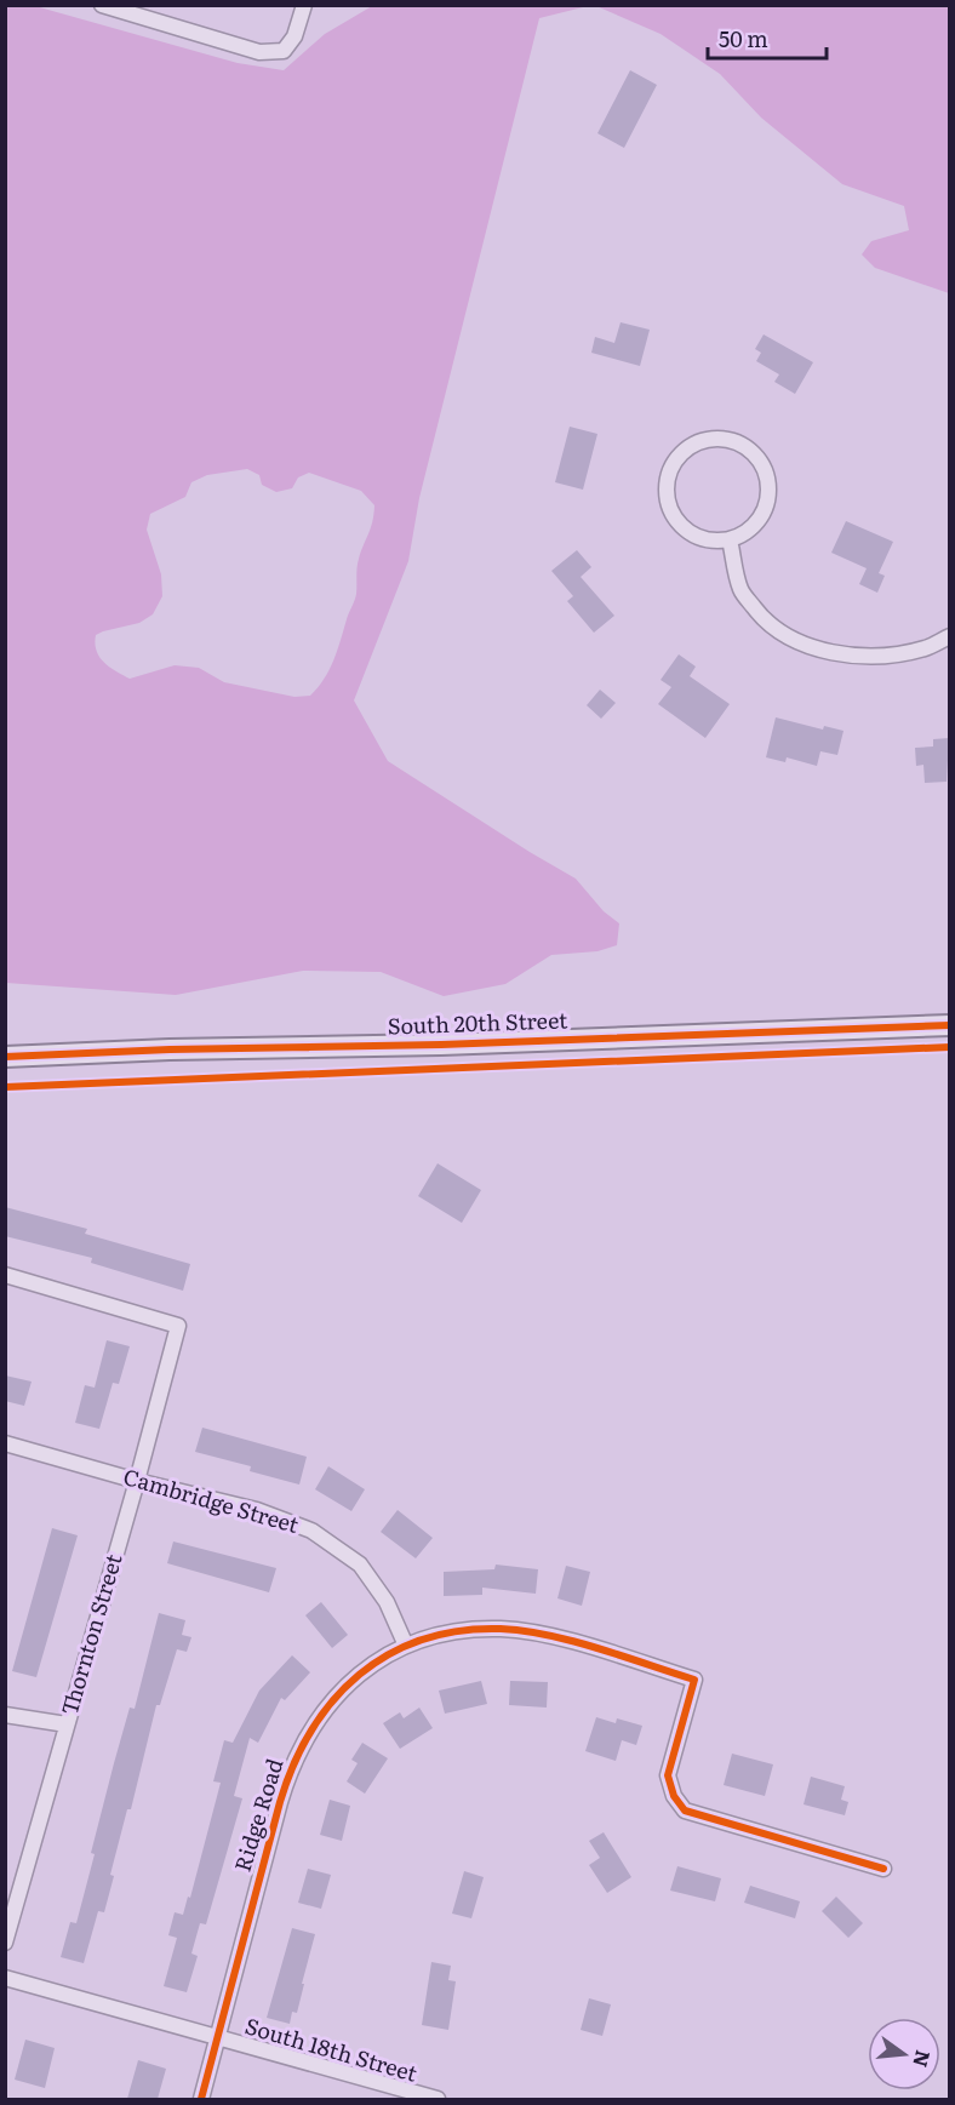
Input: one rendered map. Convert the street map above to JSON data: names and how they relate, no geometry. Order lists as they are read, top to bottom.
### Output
{
  "streets": {
    "main road": ["South 20th Street"],
    "street": [
      "Cambridge Street",
      "Thornton Street",
      "Ridge Road",
      "South 18th Street"
    ]
  },
  "crossings": [
    ["Cambridge Street", "Thornton Street"],
    ["Cambridge Street", "Ridge Road"],
    ["Ridge Road", "South 18th Street"]
  ],
  "scale_bar": "50 m",
  "north": "right"
}
